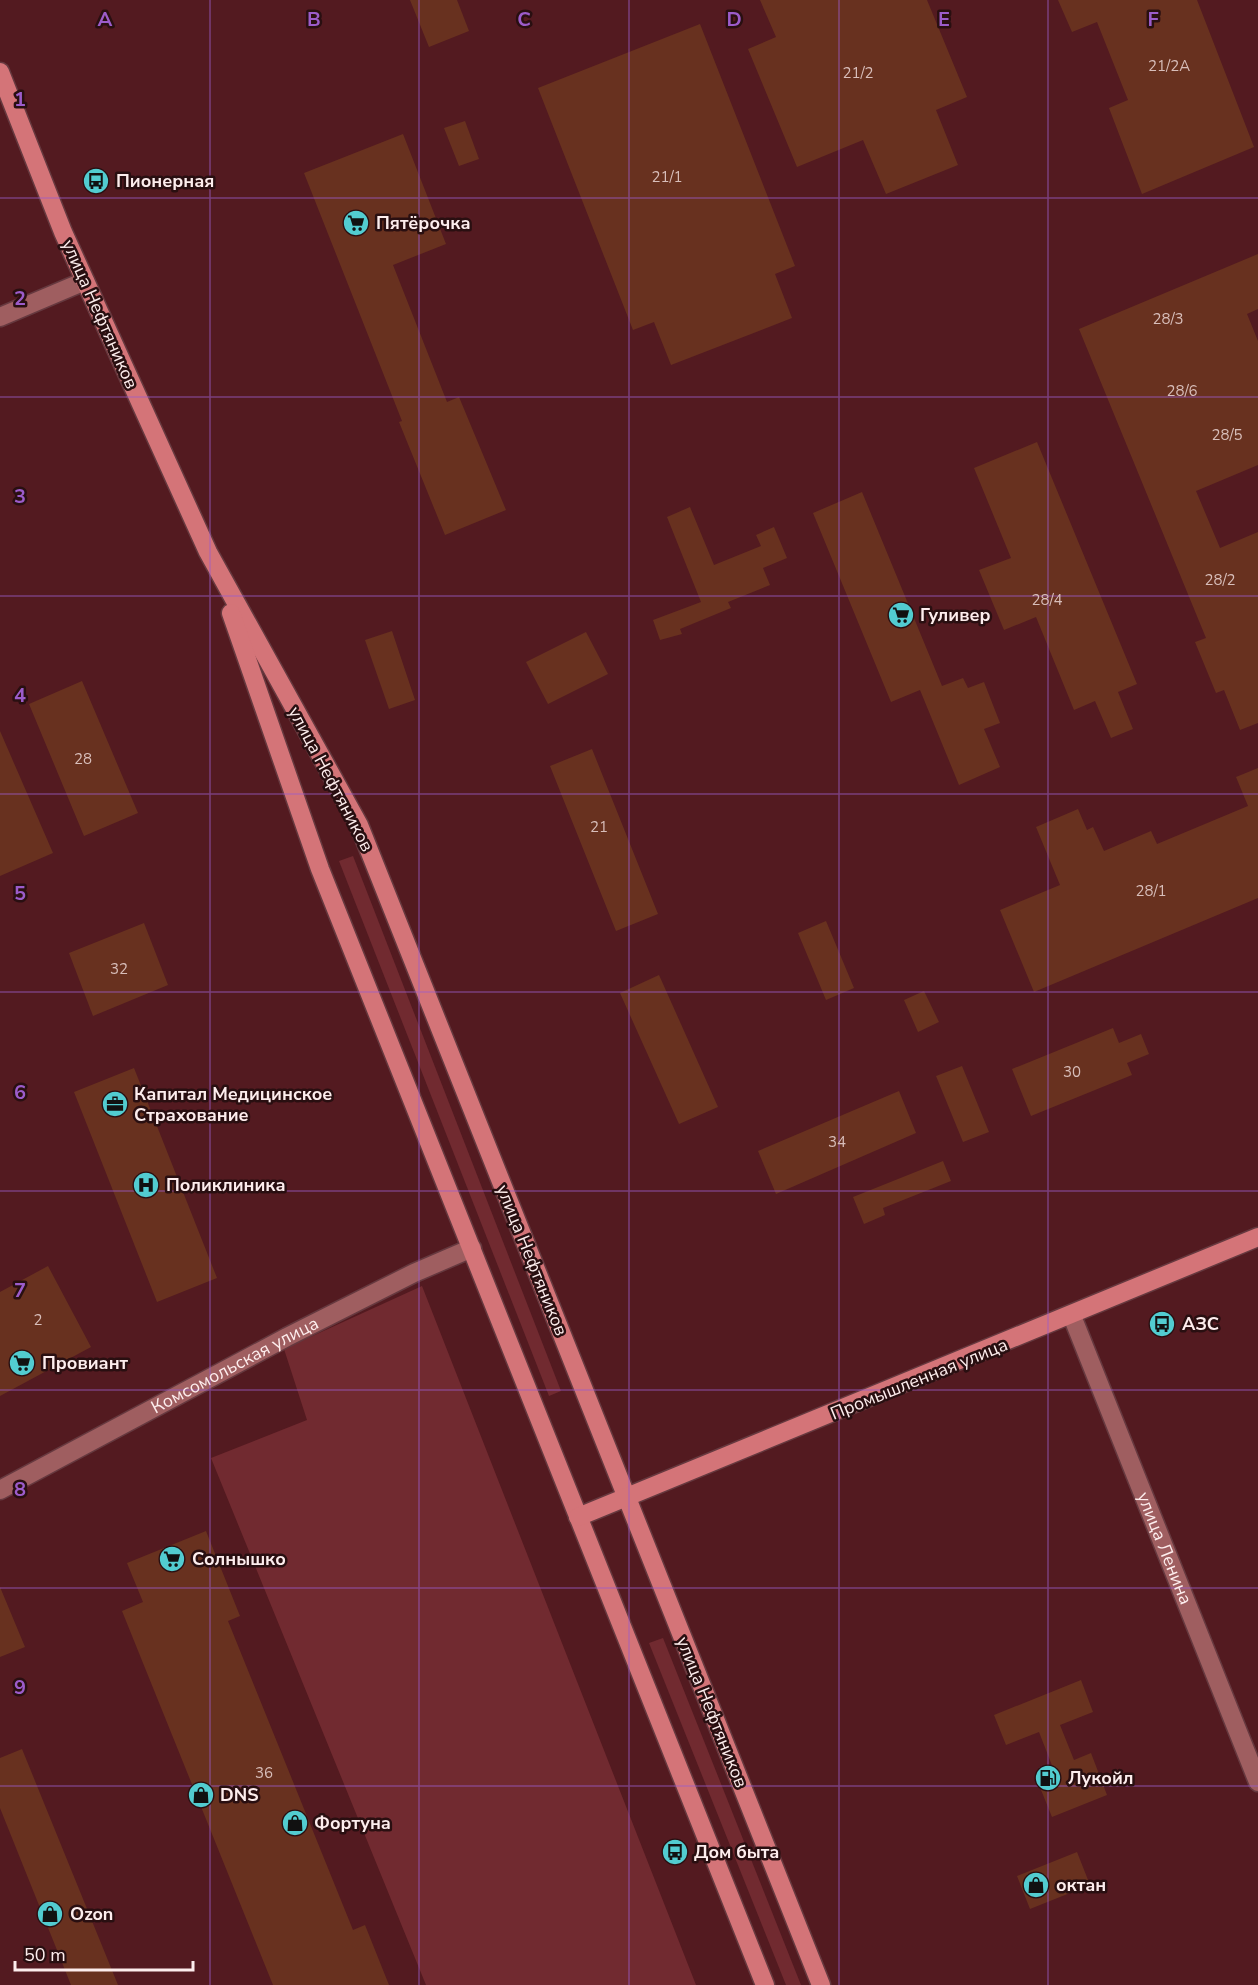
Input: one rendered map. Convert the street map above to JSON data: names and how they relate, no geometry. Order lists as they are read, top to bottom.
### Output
{
  "streets": {
    "main road": ["улица Нефтяников", "Промышленная улица"],
    "street": ["Комсомольская улица", "улица Ленина"]
  },
  "crossings": [
    ["улица Нефтяников", "Комсомольская улица"],
    ["улица Нефтяников", "Промышленная улица"],
    ["Промышленная улица", "улица Ленина"]
  ],
  "places": {
    "bus stop": ["Пионерная", "АЗС", "Дом быта"],
    "supermarket": [
      "Пятёрочка",
      "Гуливер",
      "Провиант",
      "Солнышко"
    ],
    "office": ["Капитал Медицинское Страхование"],
    "hospital": ["Поликлиника"],
    "fuel station": ["Лукойл"],
    "shop": [
      "DNS",
      "Фортуна",
      "октан",
      "Ozon"
    ]
  },
  "house_numbers": [
    "21/2А",
    "21/2",
    "21/1",
    "28/3",
    "28/6",
    "28/5",
    "28/2",
    "28/4",
    "28",
    "21",
    "28/1",
    "32",
    "30",
    "34",
    "2",
    "36"
  ],
  "scale_bar": "50 m",
  "grid": {
    "columns": [
      "A",
      "B",
      "C",
      "D",
      "E",
      "F"
    ],
    "rows": [
      "1",
      "2",
      "3",
      "4",
      "5",
      "6",
      "7",
      "8",
      "9"
    ]
  }
}
